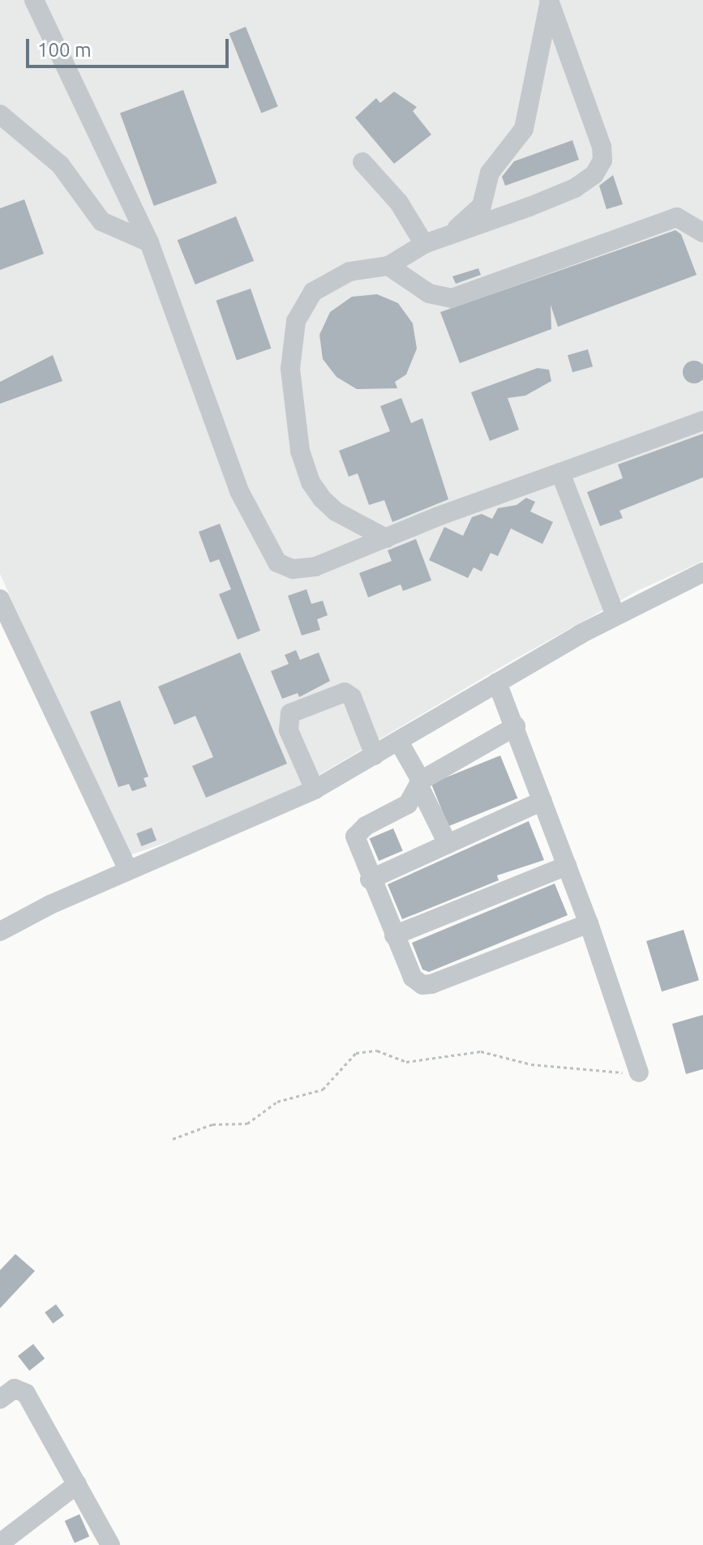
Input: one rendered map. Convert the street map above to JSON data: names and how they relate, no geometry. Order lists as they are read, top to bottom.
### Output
{
  "scale_bar": "100 m"
}
